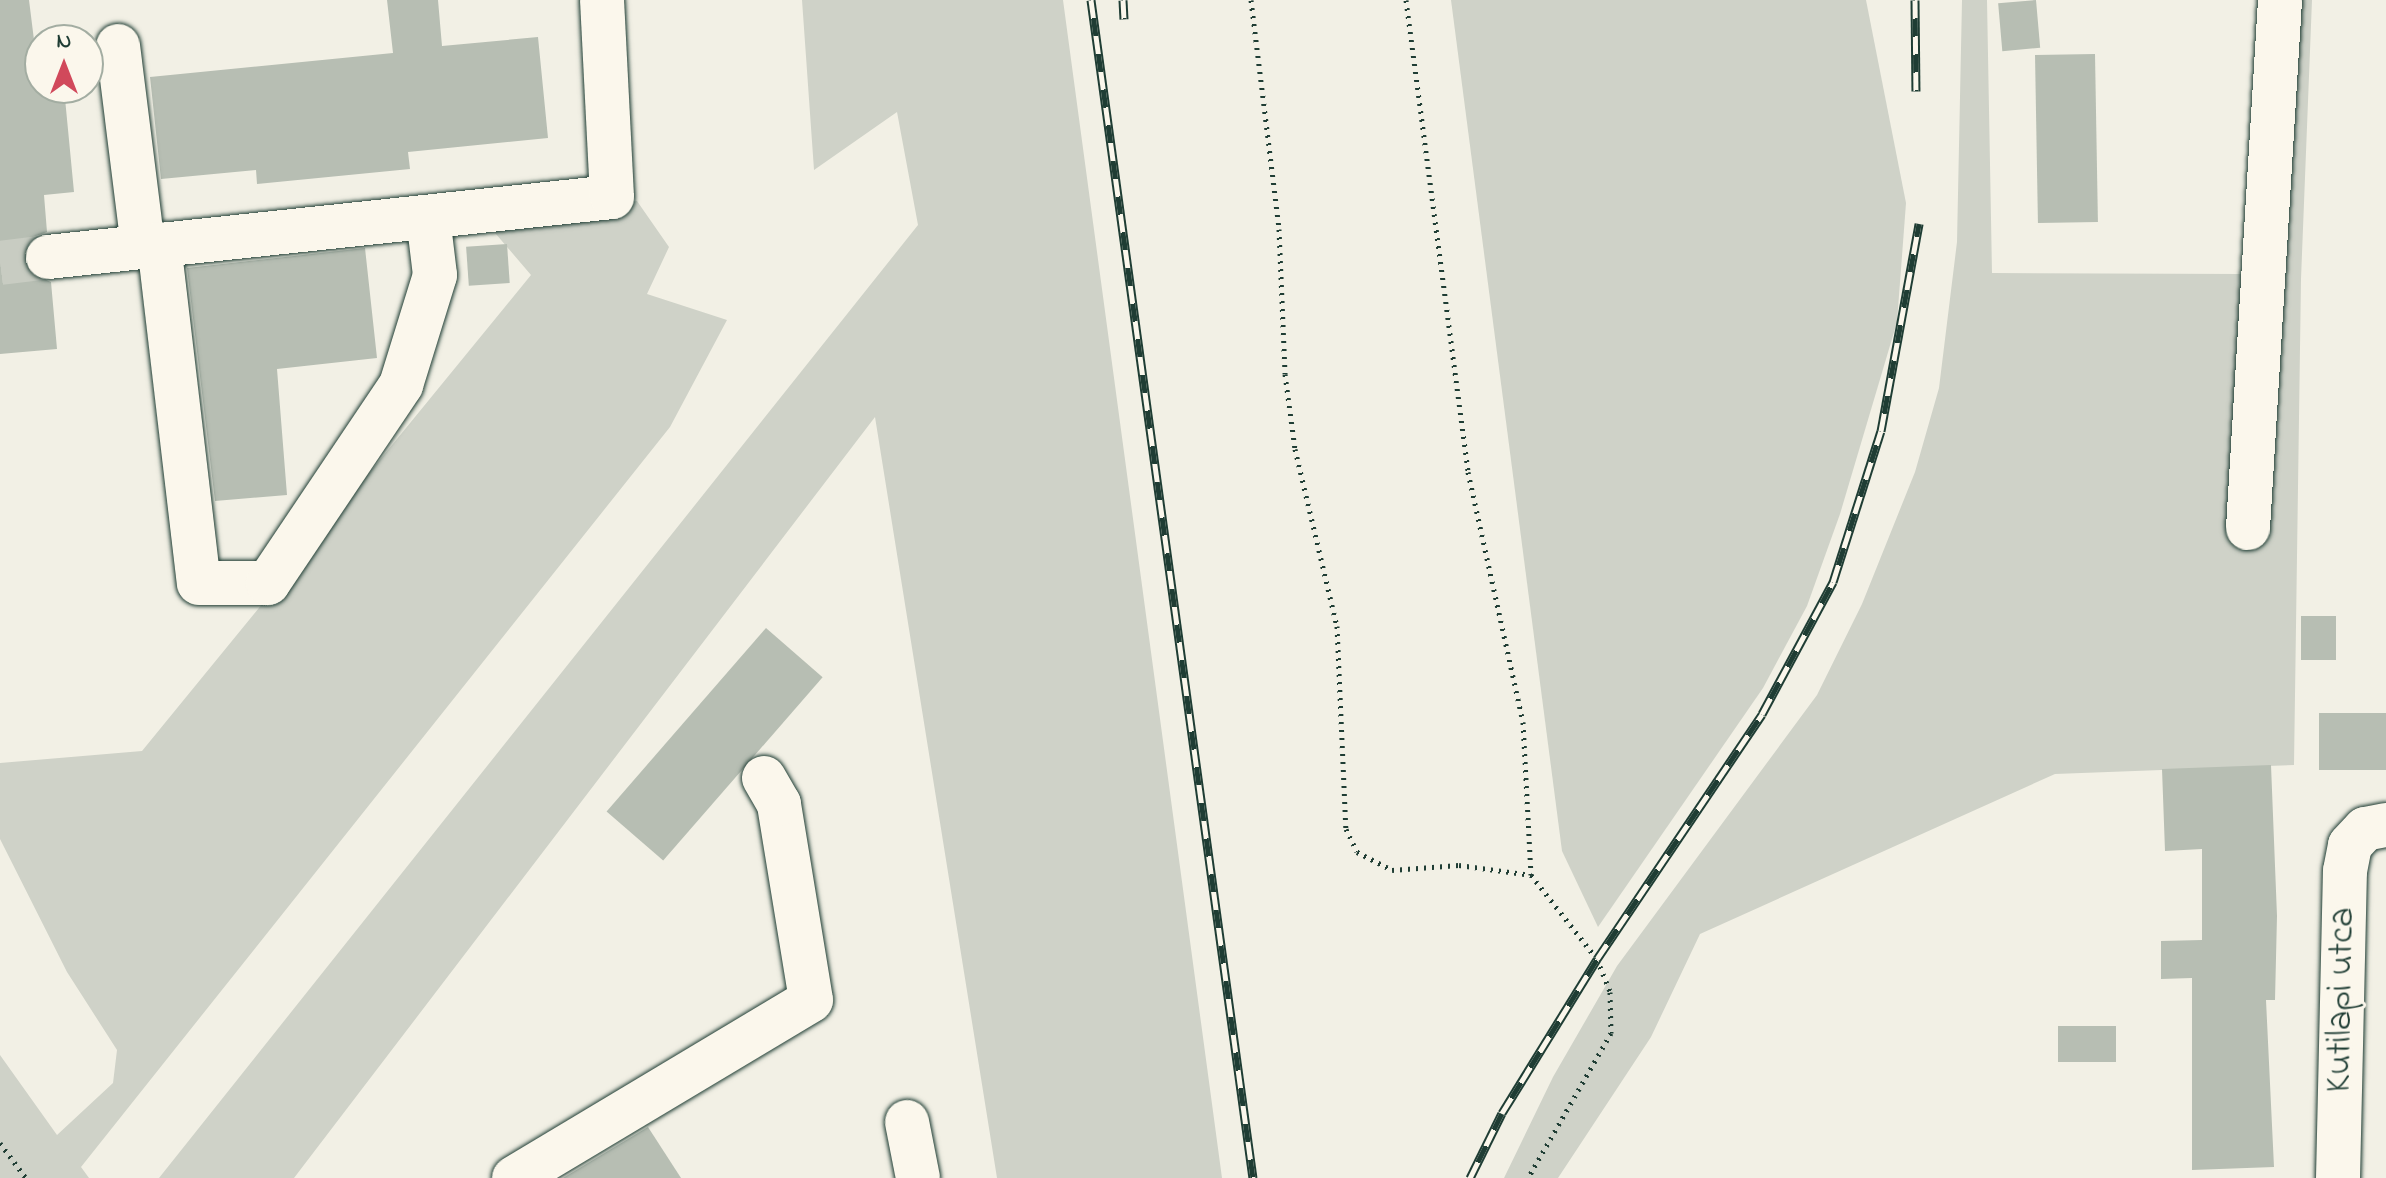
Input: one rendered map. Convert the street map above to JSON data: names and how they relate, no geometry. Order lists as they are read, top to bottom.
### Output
{
  "streets": {
    "street": ["Kutilapi utca"]
  },
  "north": "top"
}
